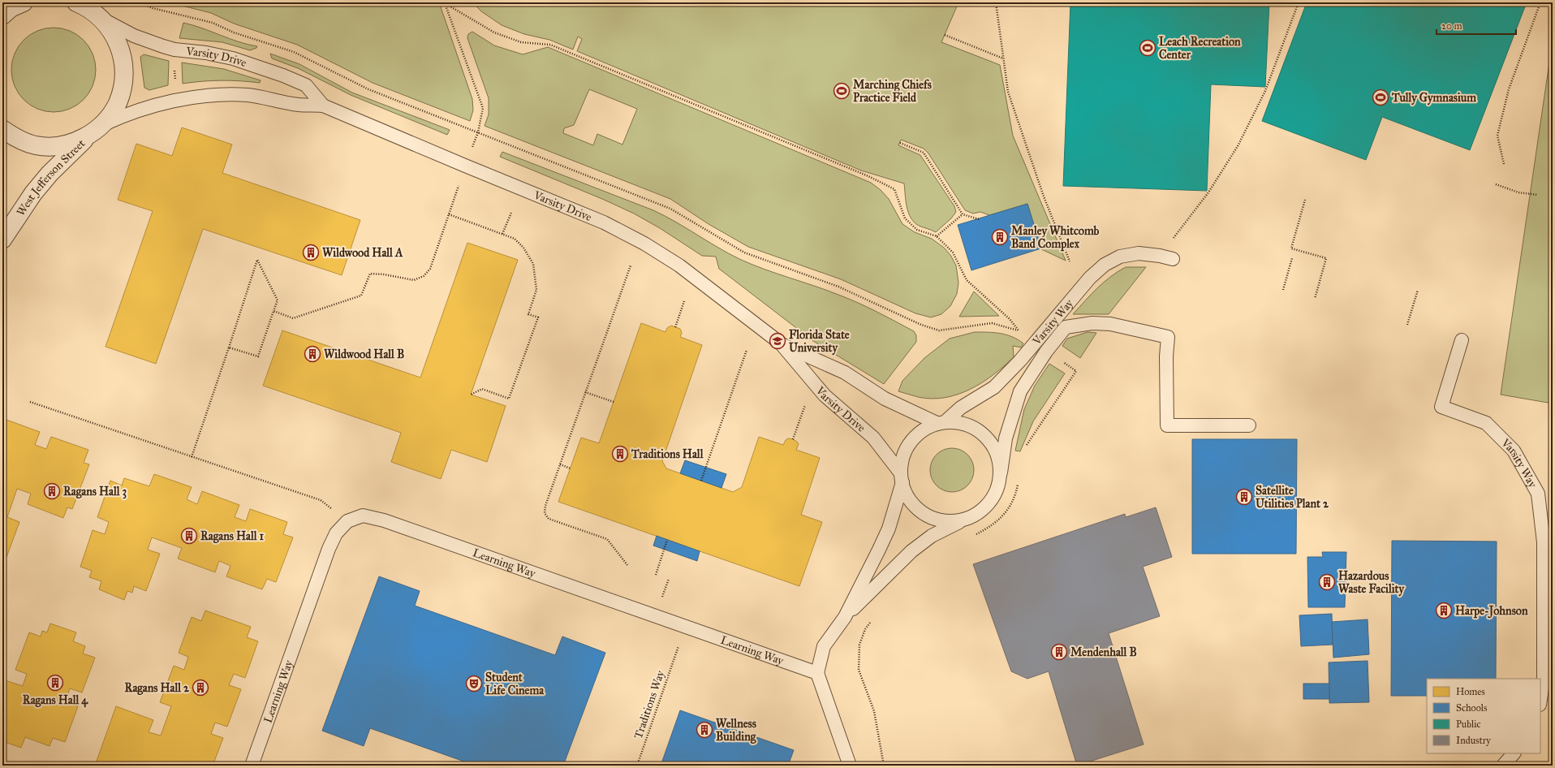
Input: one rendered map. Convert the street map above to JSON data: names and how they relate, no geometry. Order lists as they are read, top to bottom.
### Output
{
  "streets": {
    "street": ["West Jefferson Street"],
    "lane": ["Varsity Drive", "Varsity Way", "Learning Way"],
    "path": ["Traditions Way"]
  },
  "crossings": [
    ["Varsity Drive", "West Jefferson Street"],
    ["Varsity Drive", "Varsity Way"]
  ],
  "places": {
    "sports": ["Leach Recreation Center", "Marching Chiefs Practice Field", "Tully Gymnasium"],
    "building": [
      "Manley Whitcomb Band Complex",
      "Wildwood Hall A",
      "Wildwood Hall B",
      "Traditions Hall",
      "Ragans Hall 3",
      "Satellite Utilities Plant 2",
      "Ragans Hall 1",
      "Hazardous Waste Facility",
      "Harpe-Johnson",
      "Mendenhall B",
      "Ragans Hall 4",
      "Ragans Hall 2",
      "Wellness Building"
    ],
    "school or university": ["Florida State University"],
    "theatre": ["Student Life Cinema"]
  },
  "legend": [
    "Homes",
    "Schools",
    "Public",
    "Industry"
  ],
  "scale_bar": "20 m"
}
